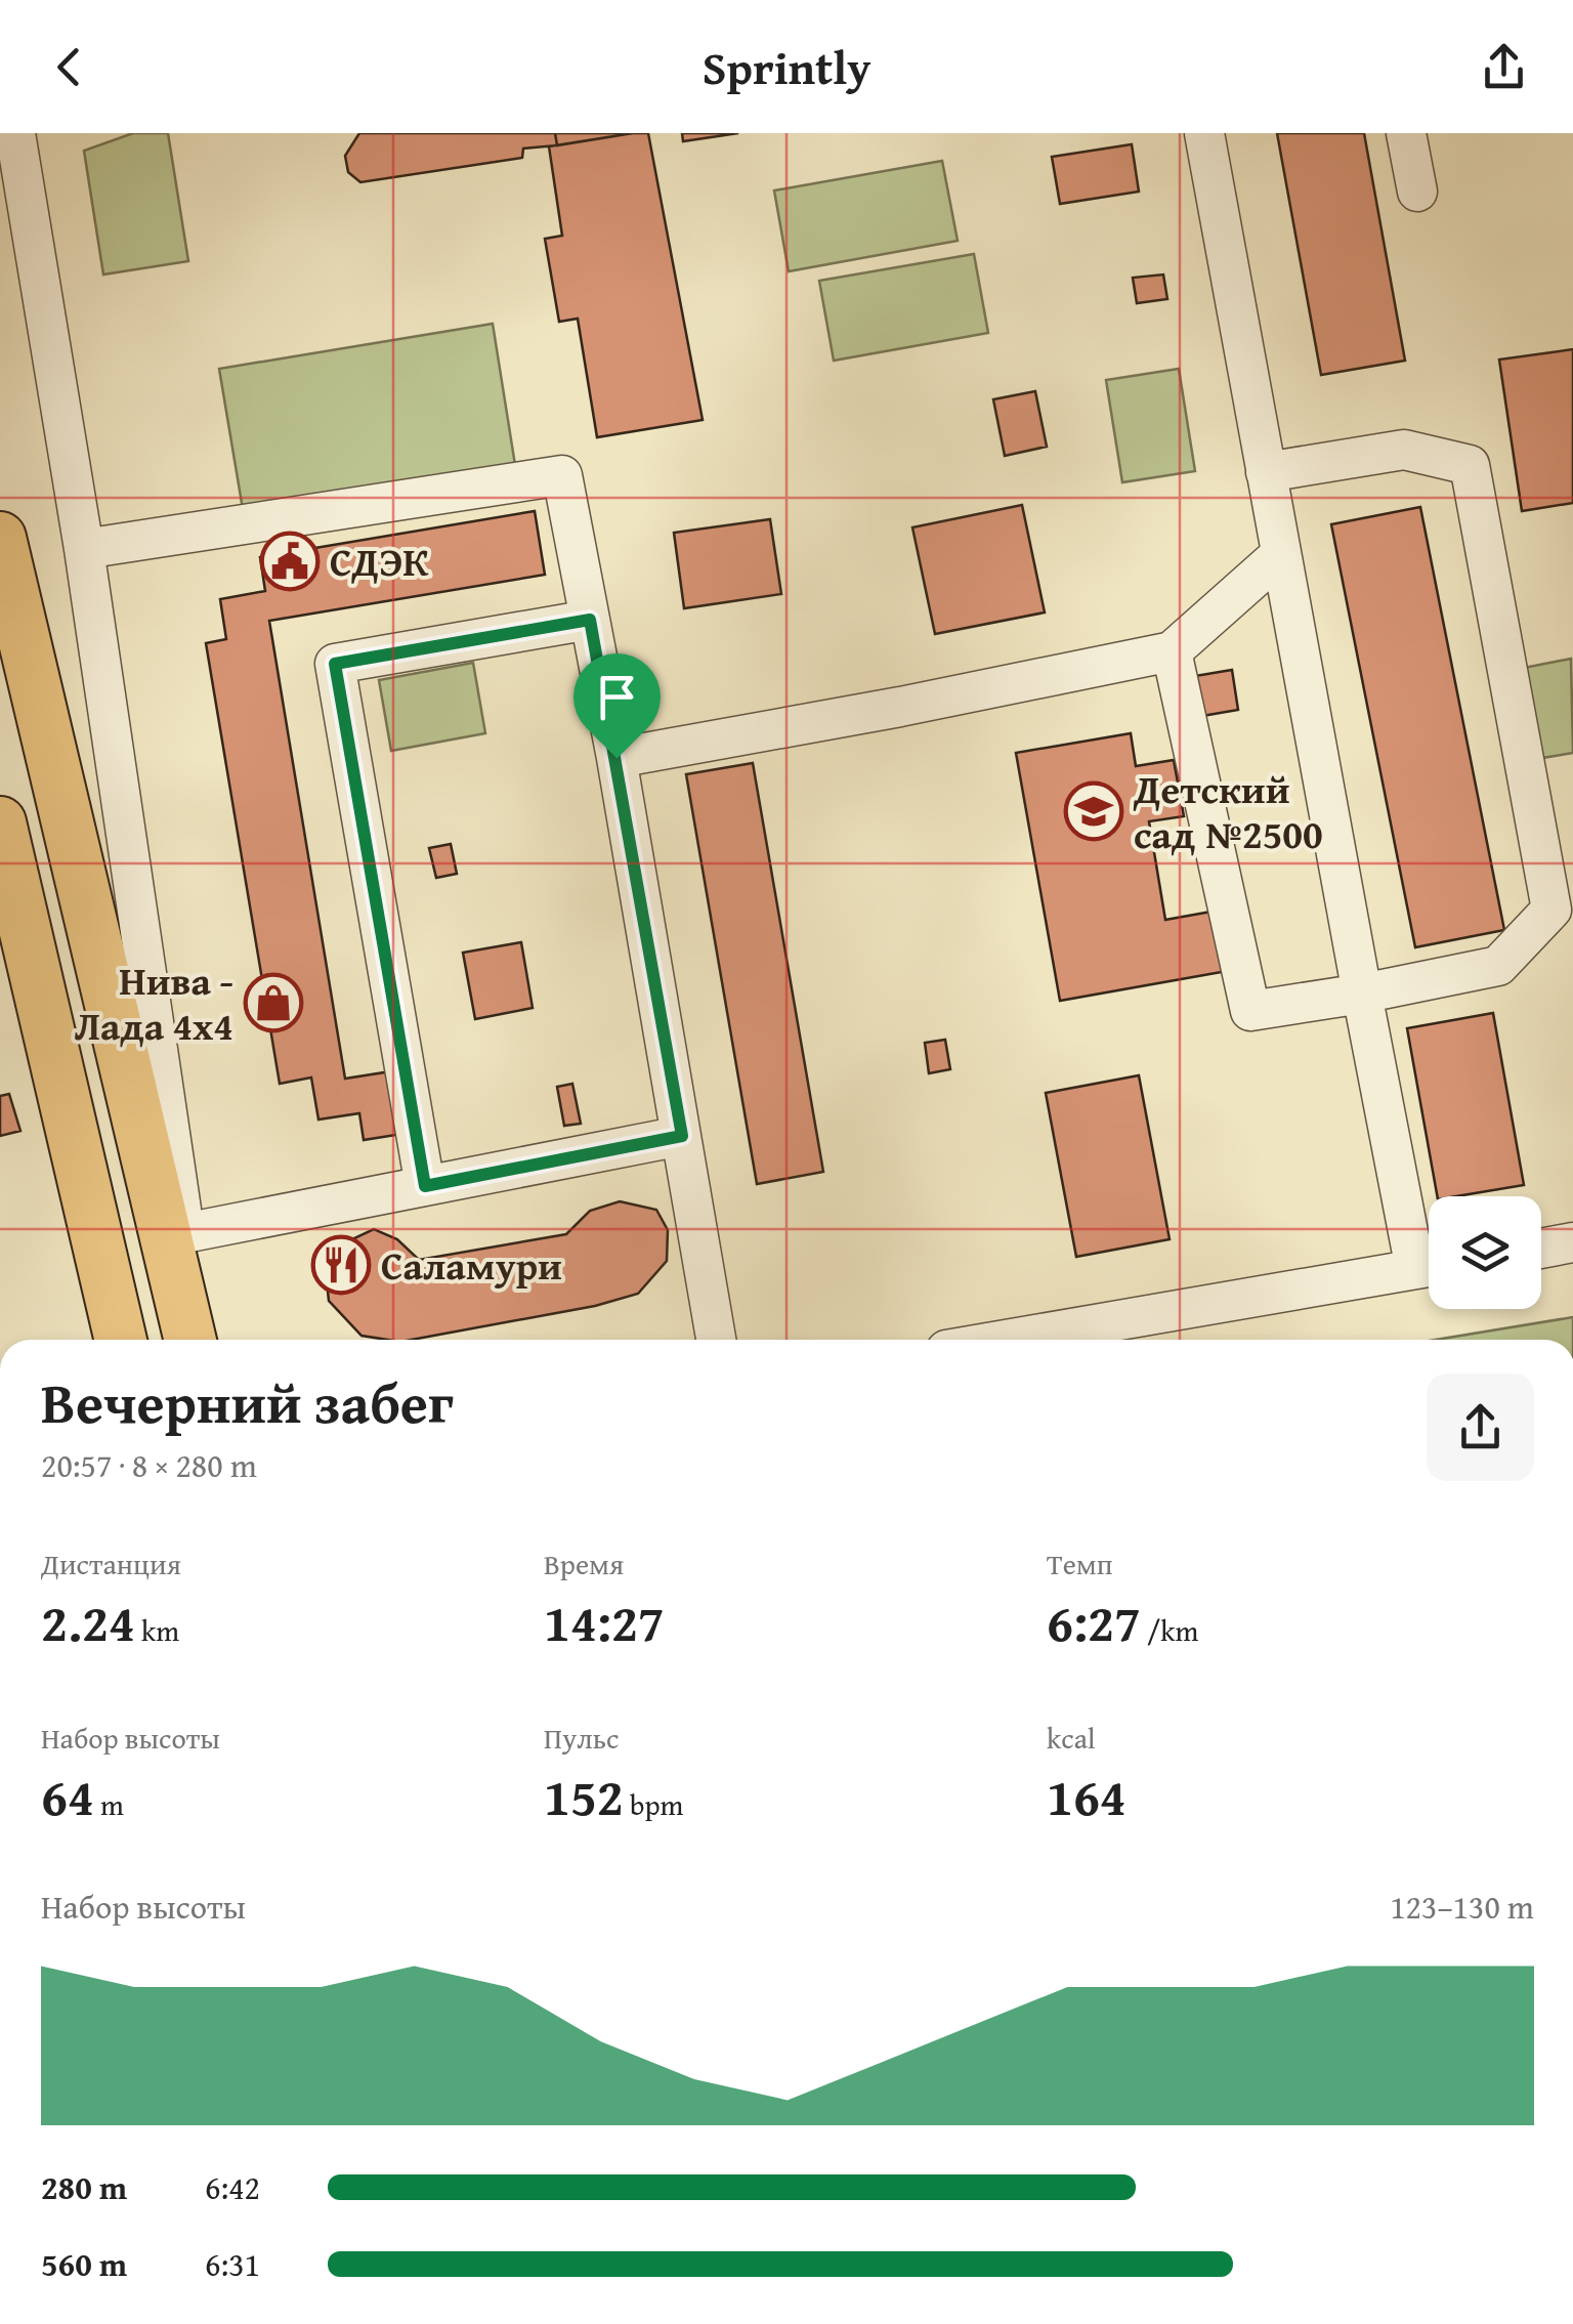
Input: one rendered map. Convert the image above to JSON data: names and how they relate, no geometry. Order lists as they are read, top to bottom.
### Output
{
  "places": {
    "public building": ["СДЭК"],
    "school or university": ["Детский сад №2500"],
    "shop": ["Нива - Лада 4х4"],
    "restaurant": ["Саламури"]
  },
  "page": {
    "header": "Sprintly",
    "heading": ["Вечерний забег", "20:57 · 8 × 280 m"],
    "stats": [
      ["Дистанция", "2.24 km"],
      ["Время", "14:27"],
      ["Темп", "6:27 /km"],
      ["Набор высоты", "64 m"],
      ["Пульс", "152 bpm"],
      ["kcal", "164"]
    ],
    "chart": ["Набор высоты", "123–130 m"],
    "list": [
      {
        "name": "280 m",
        "note": "6:42"
      },
      {
        "name": "560 m",
        "note": "6:31"
      }
    ]
  }
}
